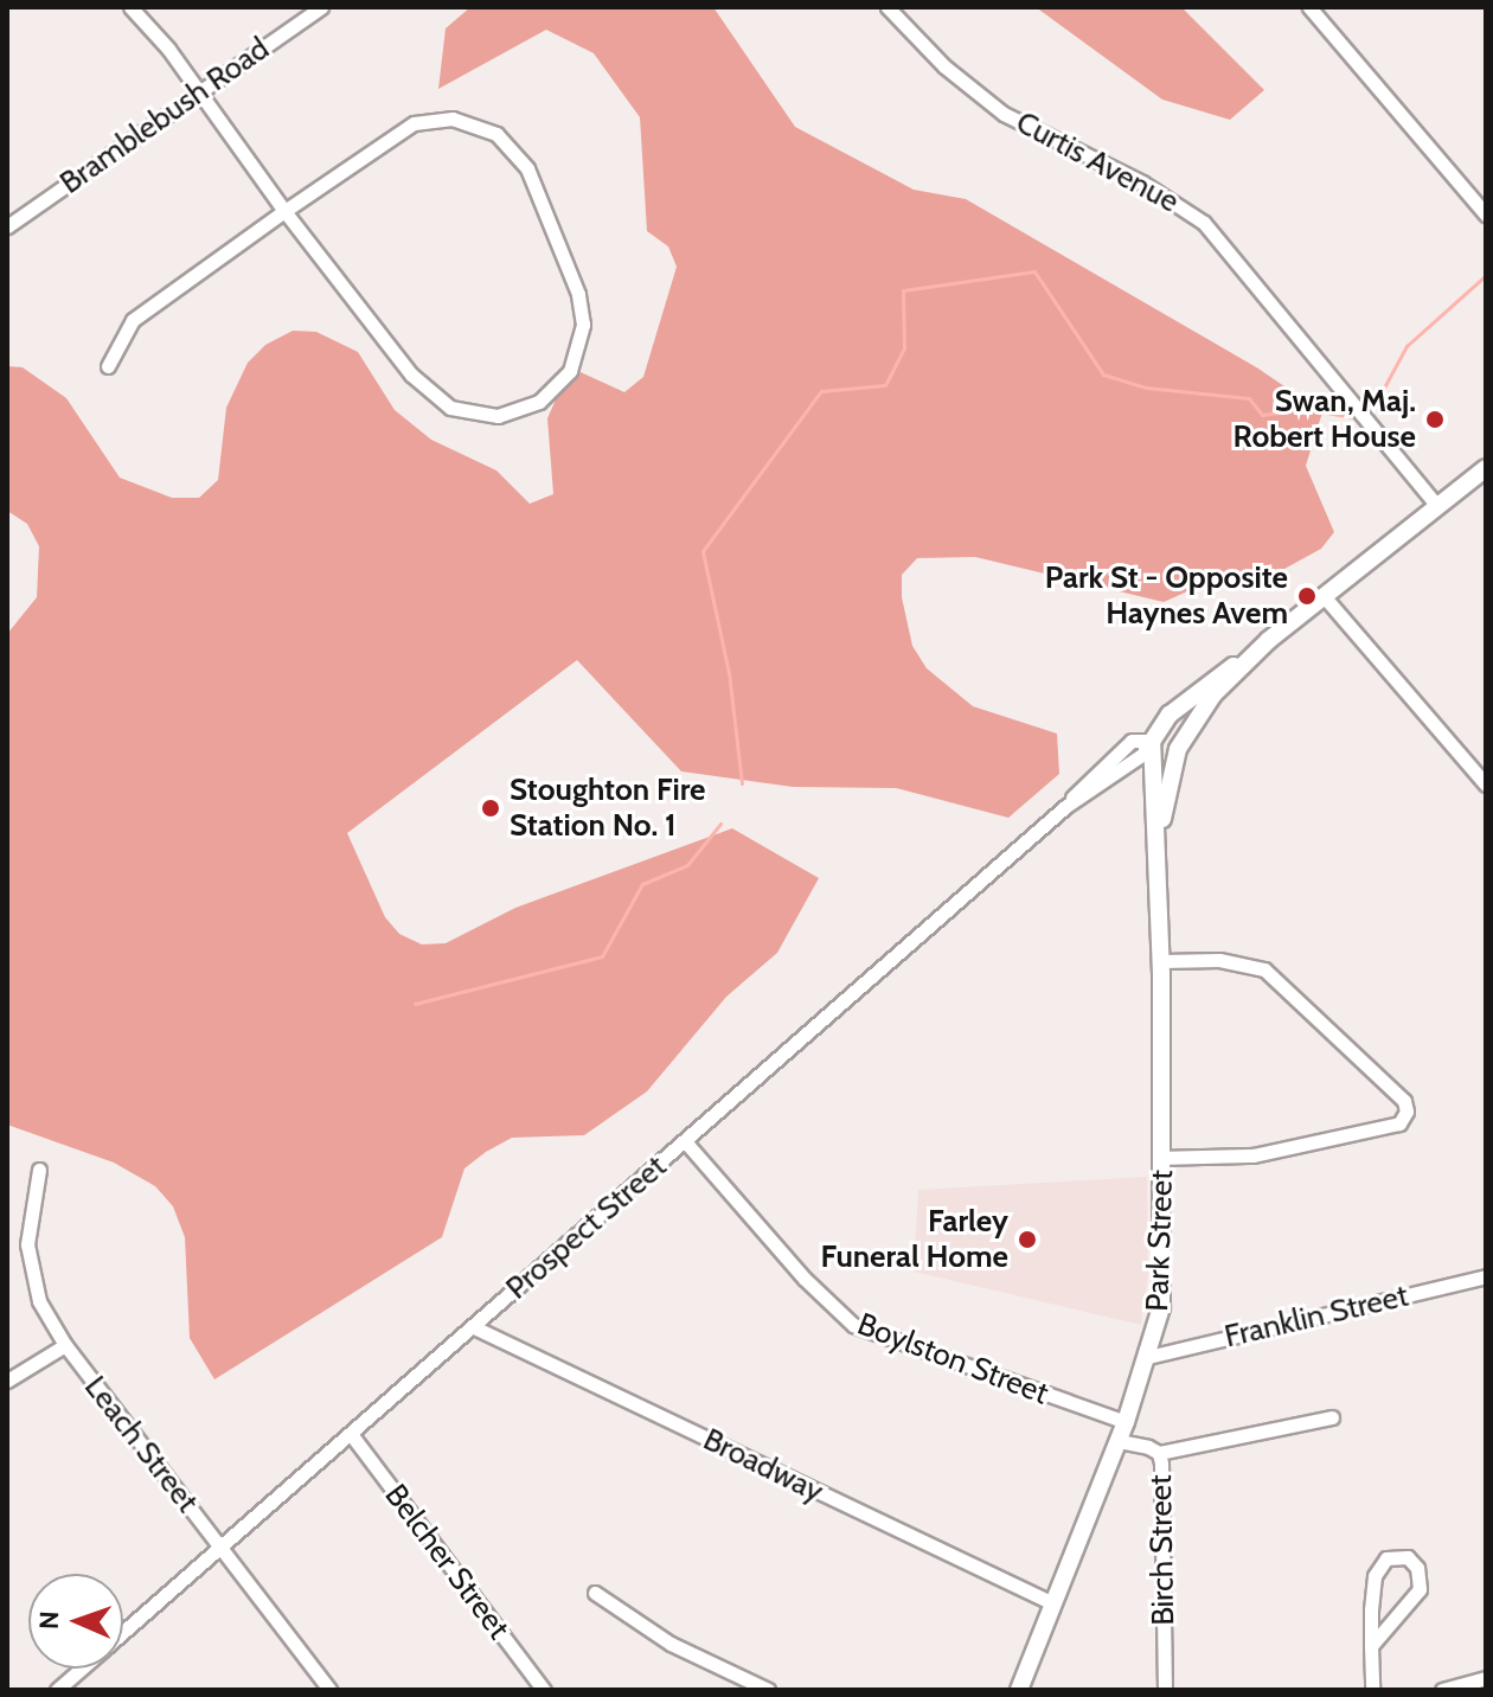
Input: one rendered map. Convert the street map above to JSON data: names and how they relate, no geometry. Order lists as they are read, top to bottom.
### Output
{
  "streets": {
    "main road": ["Park Street"],
    "street": [
      "Bramblebush Road",
      "Curtis Avenue",
      "Prospect Street",
      "Franklin Street",
      "Boylston Street",
      "Leach Street",
      "Broadway",
      "Birch Street",
      "Belcher Street"
    ]
  },
  "crossings": [
    ["Curtis Avenue", "Park Street"],
    ["Prospect Street", "Park Street"],
    ["Prospect Street", "Boylston Street"],
    ["Prospect Street", "Leach Street"],
    ["Prospect Street", "Broadway"],
    ["Prospect Street", "Belcher Street"],
    ["Park Street", "Franklin Street"],
    ["Park Street", "Boylston Street"],
    ["Park Street", "Broadway"],
    ["Park Street", "Birch Street"]
  ],
  "places": [
    "Swan, Maj. Robert House",
    "Park St - Opposite Haynes Avem",
    "Stoughton Fire Station No. 1",
    "Farley Funeral Home"
  ],
  "north": "left"
}
